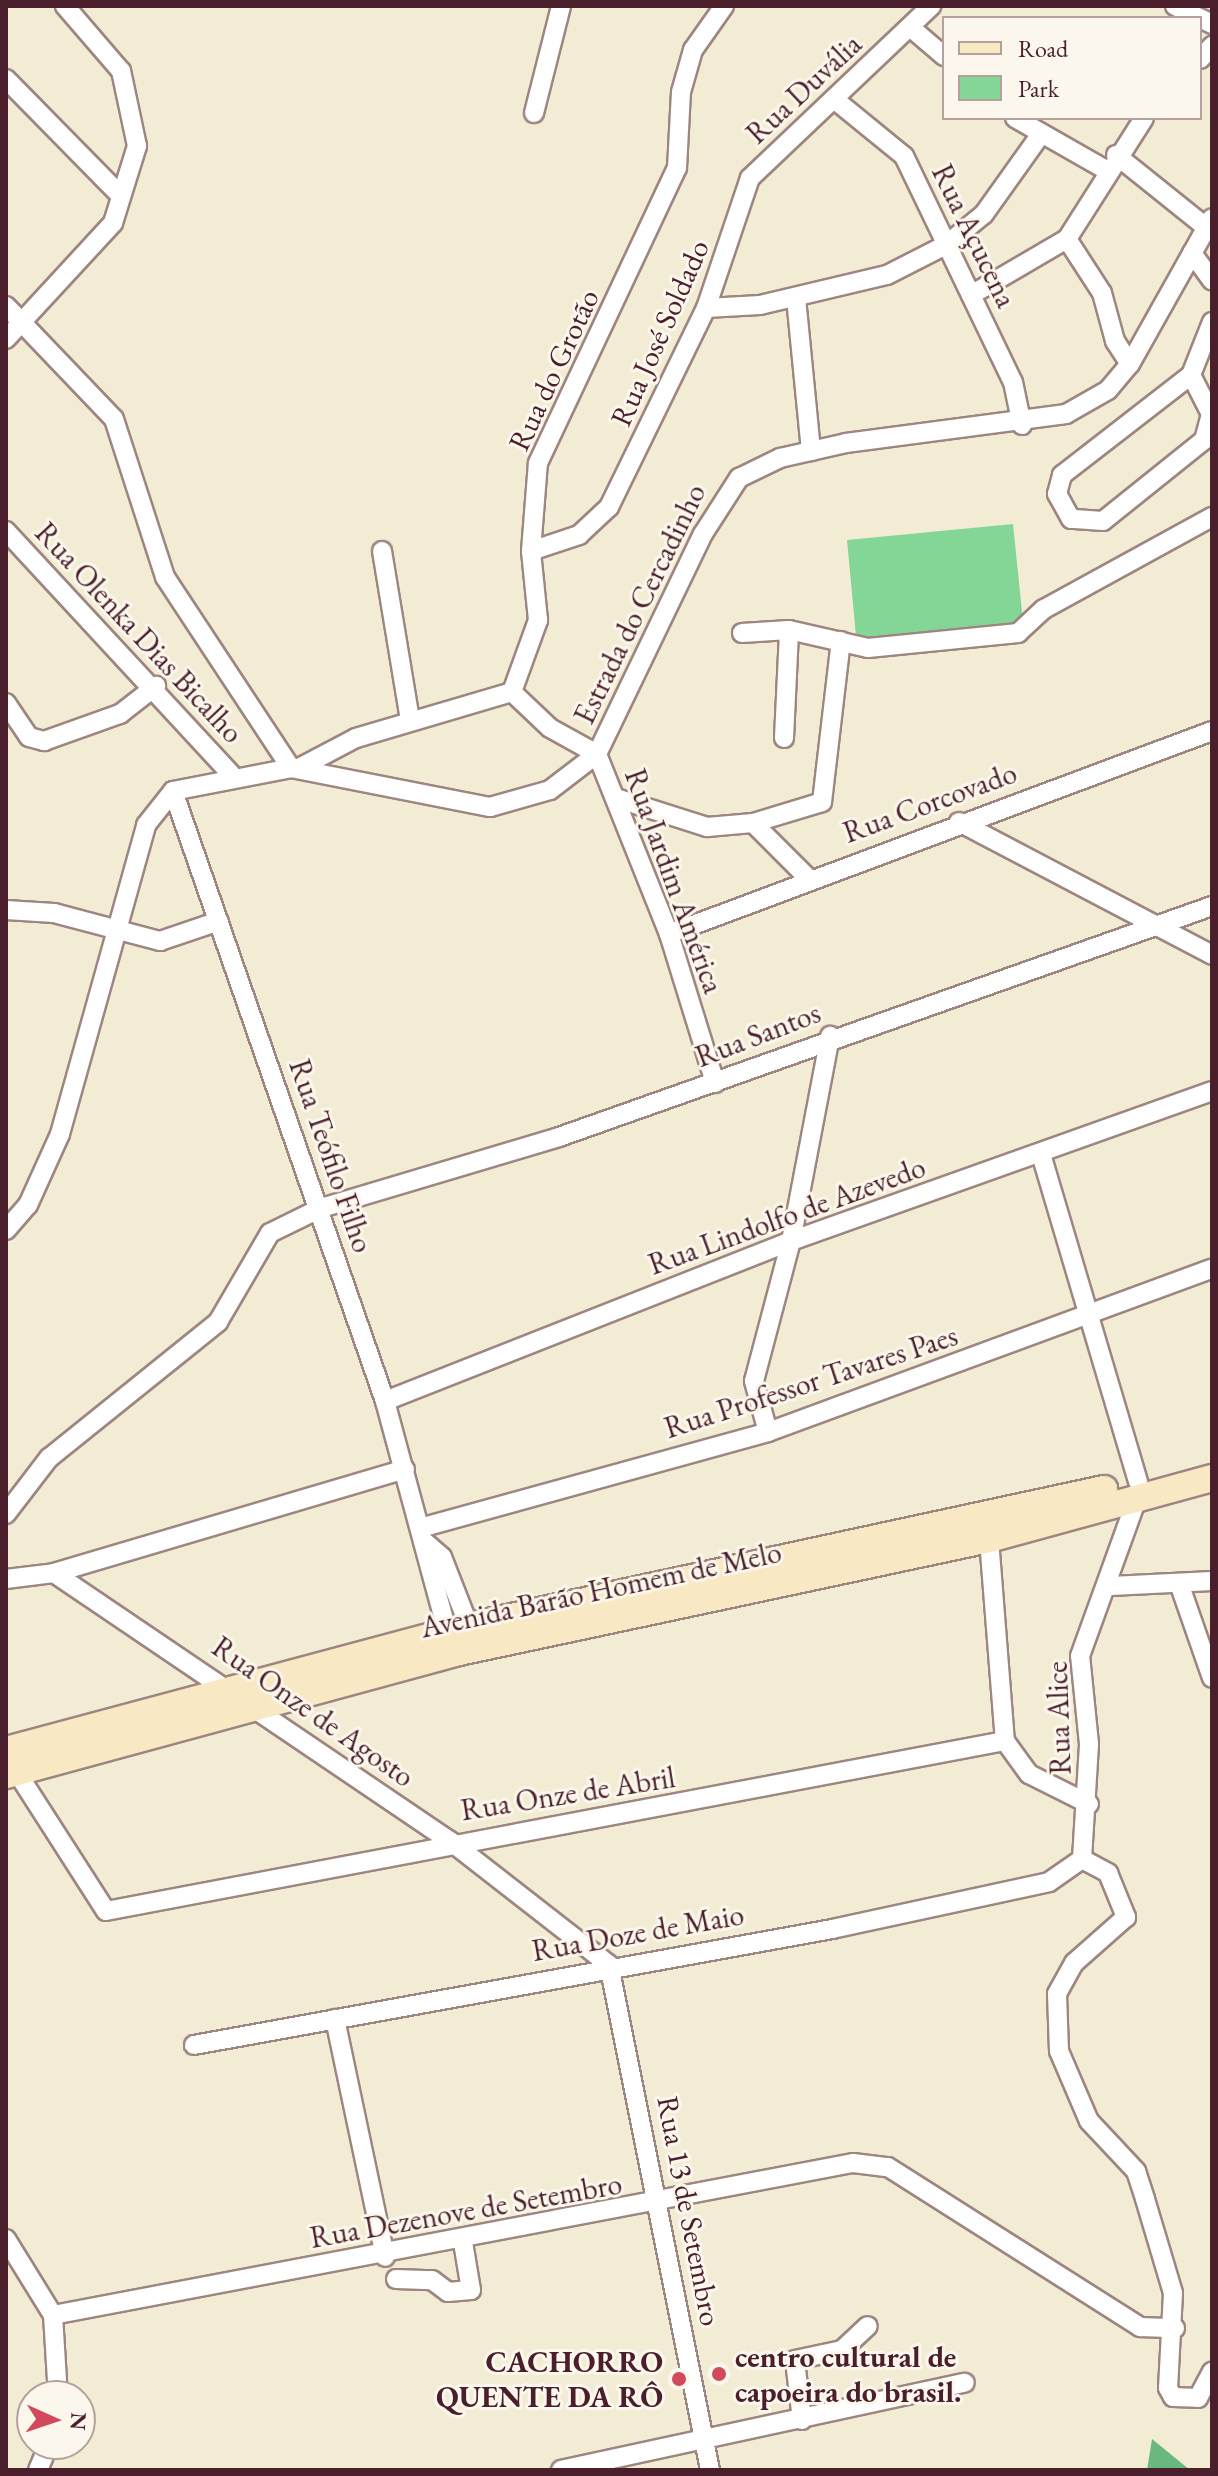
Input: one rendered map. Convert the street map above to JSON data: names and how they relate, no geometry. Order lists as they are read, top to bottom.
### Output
{
  "streets": {
    "main road": ["Avenida Barão Homem de Melo"],
    "street": [
      "Rua Duvália",
      "Rua Açucena",
      "Rua José Soldado",
      "Rua do Grotão",
      "Estrada do Cercadinho",
      "Rua Olenka Dias Bicalho",
      "Rua Corcovado",
      "Rua Jardim América",
      "Rua Santos",
      "Rua Teófilo Filho",
      "Rua Lindolfo de Azevedo",
      "Rua Professor Tavares Paes",
      "Rua Onze de Agosto",
      "Rua Alice",
      "Rua Onze de Abril",
      "Rua Doze de Maio",
      "Rua Dezenove de Setembro",
      "Rua 13 de Setembro"
    ]
  },
  "crossings": [
    ["Rua Duvália", "Rua Açucena"],
    ["Rua Duvália", "Rua José Soldado"],
    ["Rua Açucena", "Estrada do Cercadinho"],
    ["Rua José Soldado", "Rua do Grotão"],
    ["Rua do Grotão", "Rua Jardim América"],
    ["Estrada do Cercadinho", "Rua Olenka Dias Bicalho"],
    ["Estrada do Cercadinho", "Rua Jardim América"],
    ["Estrada do Cercadinho", "Rua Teófilo Filho"],
    ["Rua Corcovado", "Rua Jardim América"],
    ["Rua Jardim América", "Rua Santos"],
    ["Rua Santos", "Rua Teófilo Filho"],
    ["Rua Teófilo Filho", "Rua Lindolfo de Azevedo"],
    ["Rua Teófilo Filho", "Rua Professor Tavares Paes"],
    ["Rua Teófilo Filho", "Avenida Barão Homem de Melo"],
    ["Avenida Barão Homem de Melo", "Rua Onze de Agosto"],
    ["Avenida Barão Homem de Melo", "Rua Alice"],
    ["Avenida Barão Homem de Melo", "Rua Onze de Abril"],
    ["Rua Onze de Agosto", "Rua Onze de Abril"],
    ["Rua Onze de Agosto", "Rua Doze de Maio"],
    ["Rua Onze de Agosto", "Rua 13 de Setembro"],
    ["Rua Alice", "Rua Doze de Maio"],
    ["Rua Doze de Maio", "Rua 13 de Setembro"],
    ["Rua Dezenove de Setembro", "Rua 13 de Setembro"]
  ],
  "places": ["centro cultural de capoeira do brasil.", "CACHORRO QUENTE DA RÔ"],
  "legend": ["Road", "Park"],
  "north": "right"
}
